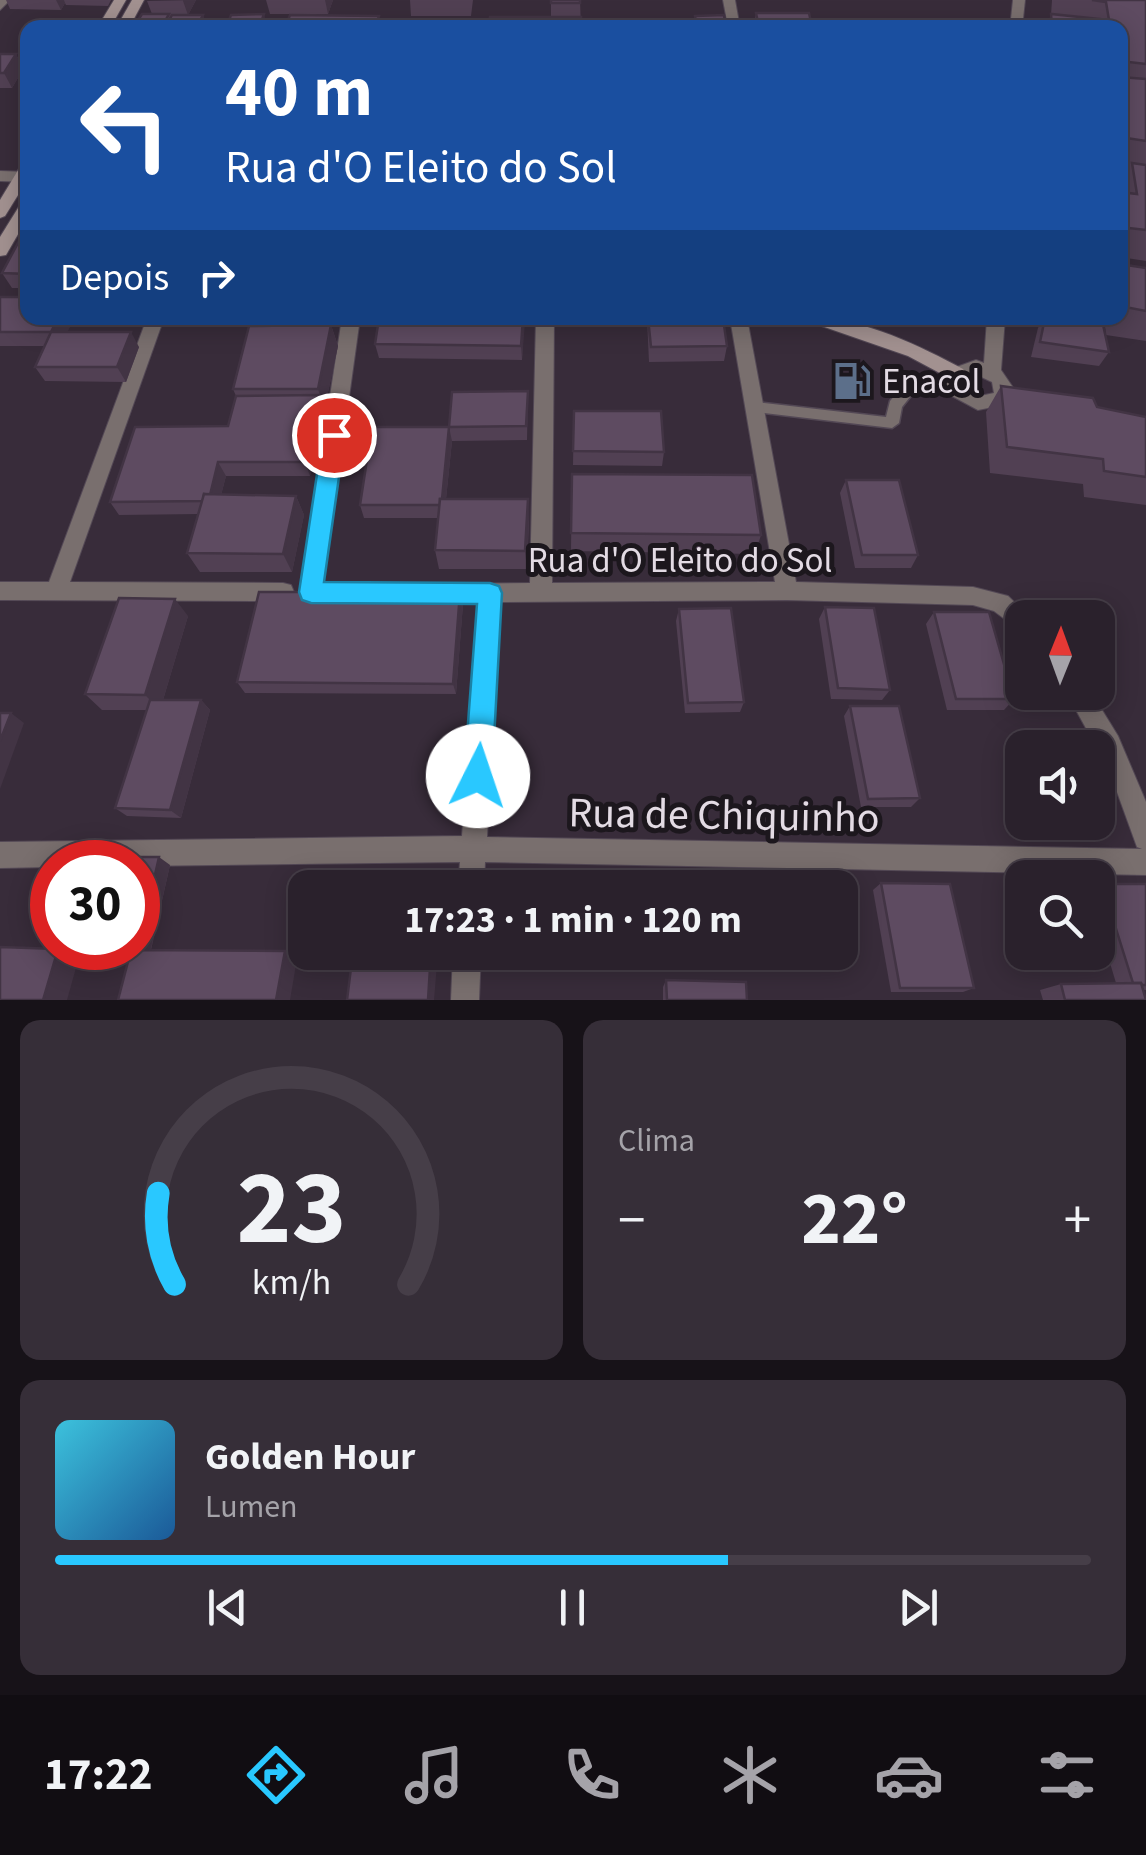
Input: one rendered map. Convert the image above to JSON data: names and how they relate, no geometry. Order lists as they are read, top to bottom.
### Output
{
  "streets": {
    "street": ["Rua d'O Eleito do Sol", "Rua de Chiquinho"]
  },
  "places": {
    "fuel station": ["Enacol"]
  },
  "north": "top",
  "page": {
    "turn": ["40 m", "Rua d'O Eleito do Sol"],
    "then": "Depois",
    "limit": "30",
    "trip": "17:23 · 1 min · 120 m",
    "tile": "Clima",
    "heat": ["−", "22°", "+"],
    "song": ["Golden Hour", "Lumen"],
    "tabs": "17:22",
    "gauge": ["23", "km/h"]
  }
}
